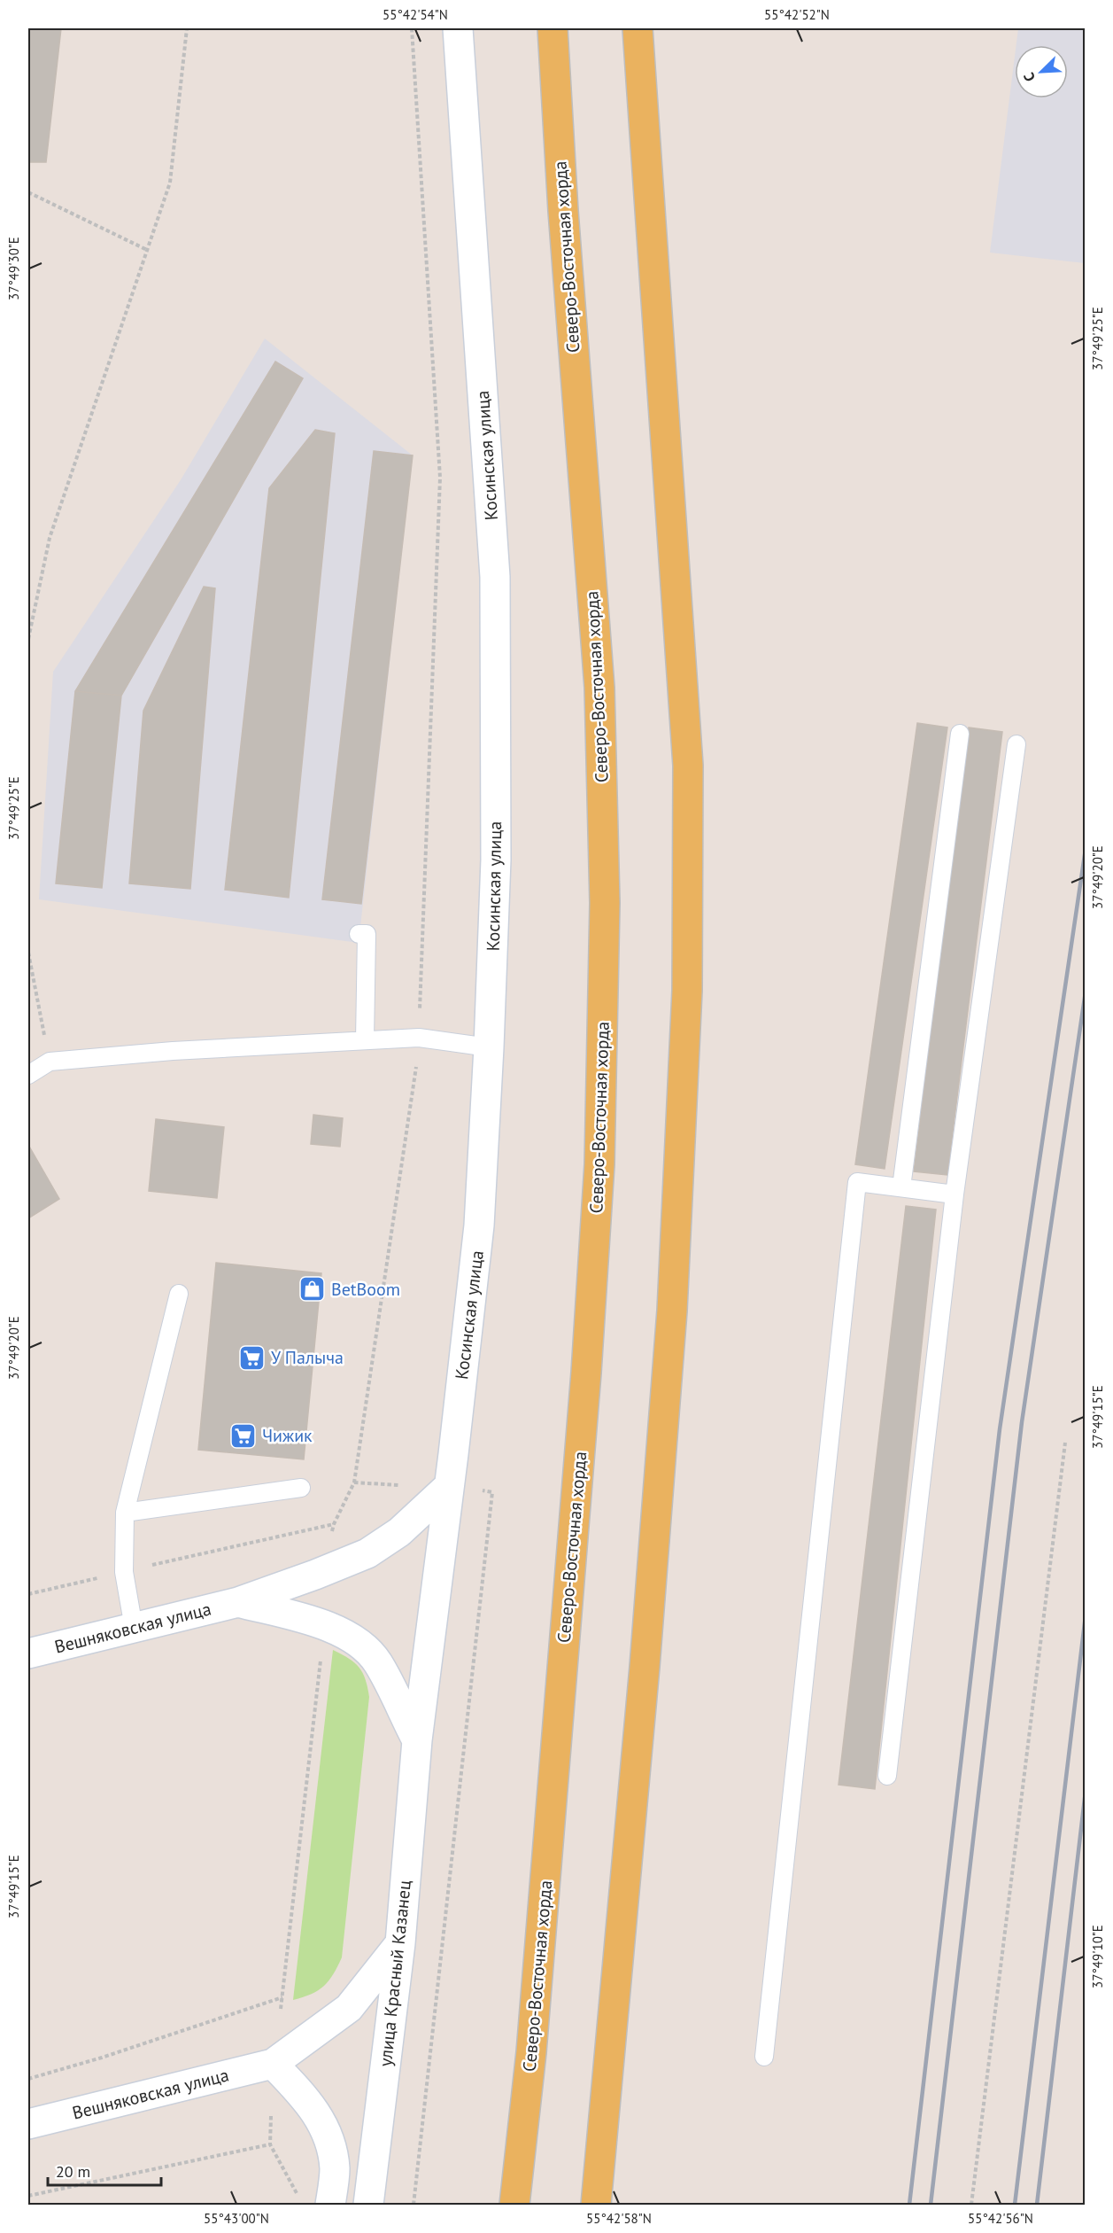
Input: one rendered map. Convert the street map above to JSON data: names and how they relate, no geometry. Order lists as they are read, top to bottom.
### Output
{
  "streets": {
    "main road": ["Северо-Восточная хорда"],
    "street": ["Косинская улица", "Вешняковская улица", "улица Красный Казанец"]
  },
  "crossings": [
    ["Косинская улица", "Вешняковская улица"],
    ["Косинская улица", "улица Красный Казанец"],
    ["Вешняковская улица", "улица Красный Казанец"]
  ],
  "places": {
    "shop": ["BetBoom"],
    "supermarket": ["У Палыча", "Чижик"]
  },
  "scale_bar": "20 m",
  "north": "bottom left",
  "coordinates": [
    "55°42'54\"N",
    "55°42'52\"N",
    "37°49'30\"E",
    "37°49'25\"E",
    "37°49'20\"E",
    "37°49'15\"E",
    "37°49'10\"E",
    "55°43'00\"N",
    "55°42'58\"N",
    "55°42'56\"N"
  ]
}
